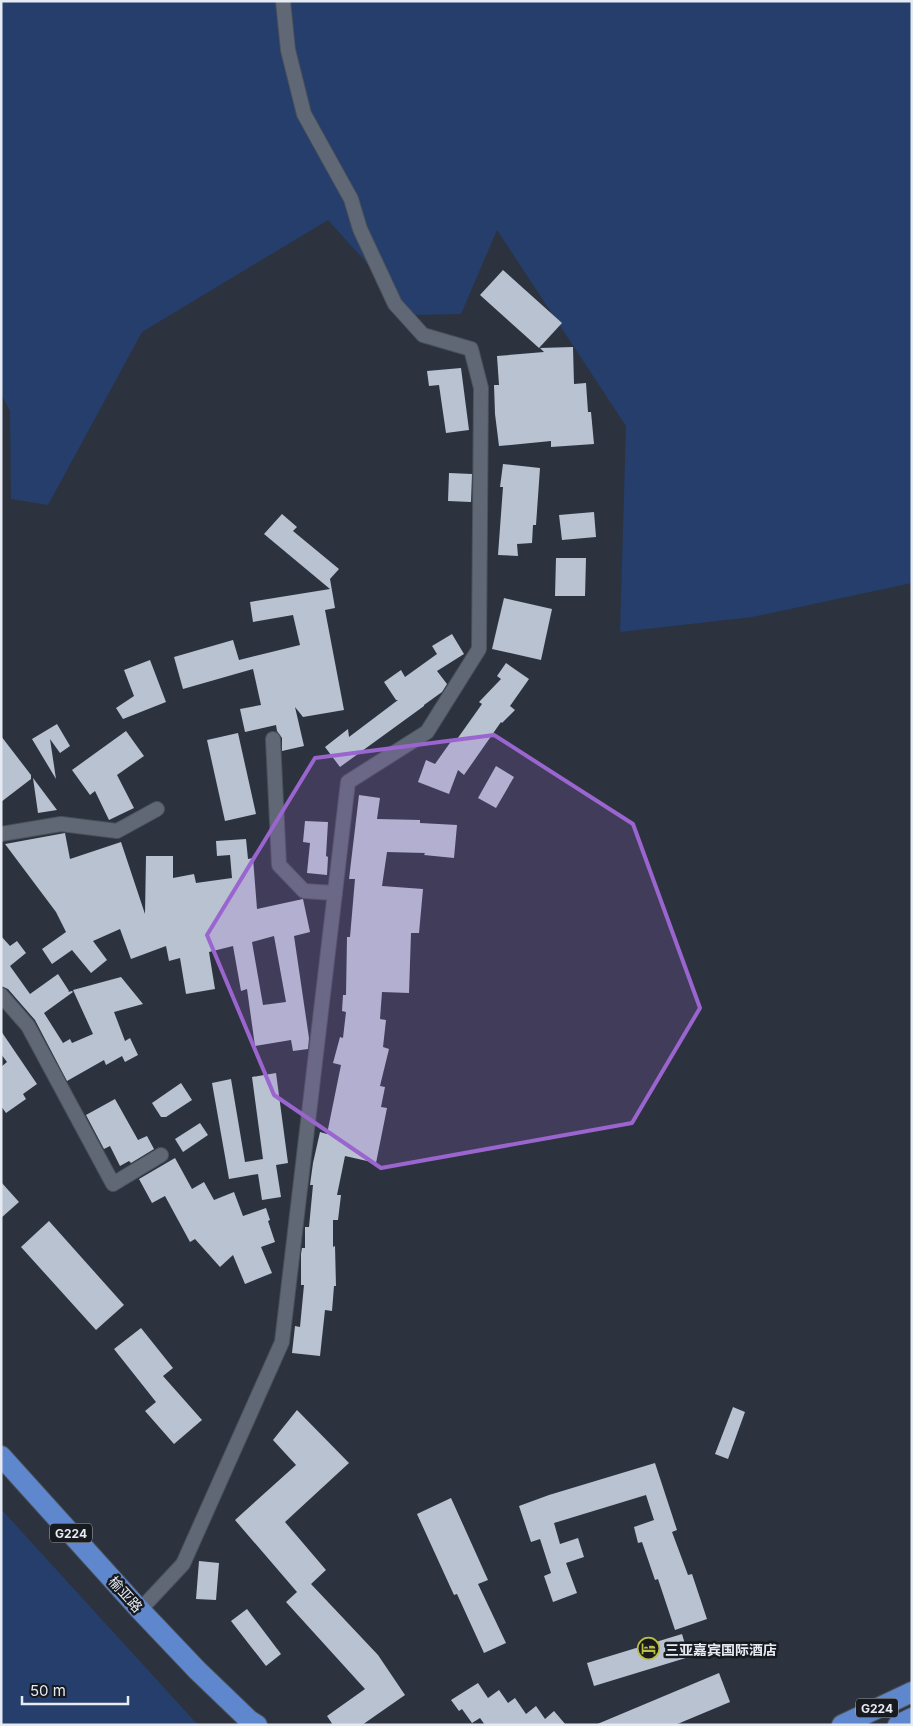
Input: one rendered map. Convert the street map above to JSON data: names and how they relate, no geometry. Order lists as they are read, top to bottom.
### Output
{
  "streets": {
    "highway": ["G224", "榆亚路"]
  },
  "places": {
    "hotel": ["三亚嘉宾国际酒店"]
  },
  "scale_bar": "50 m"
}
